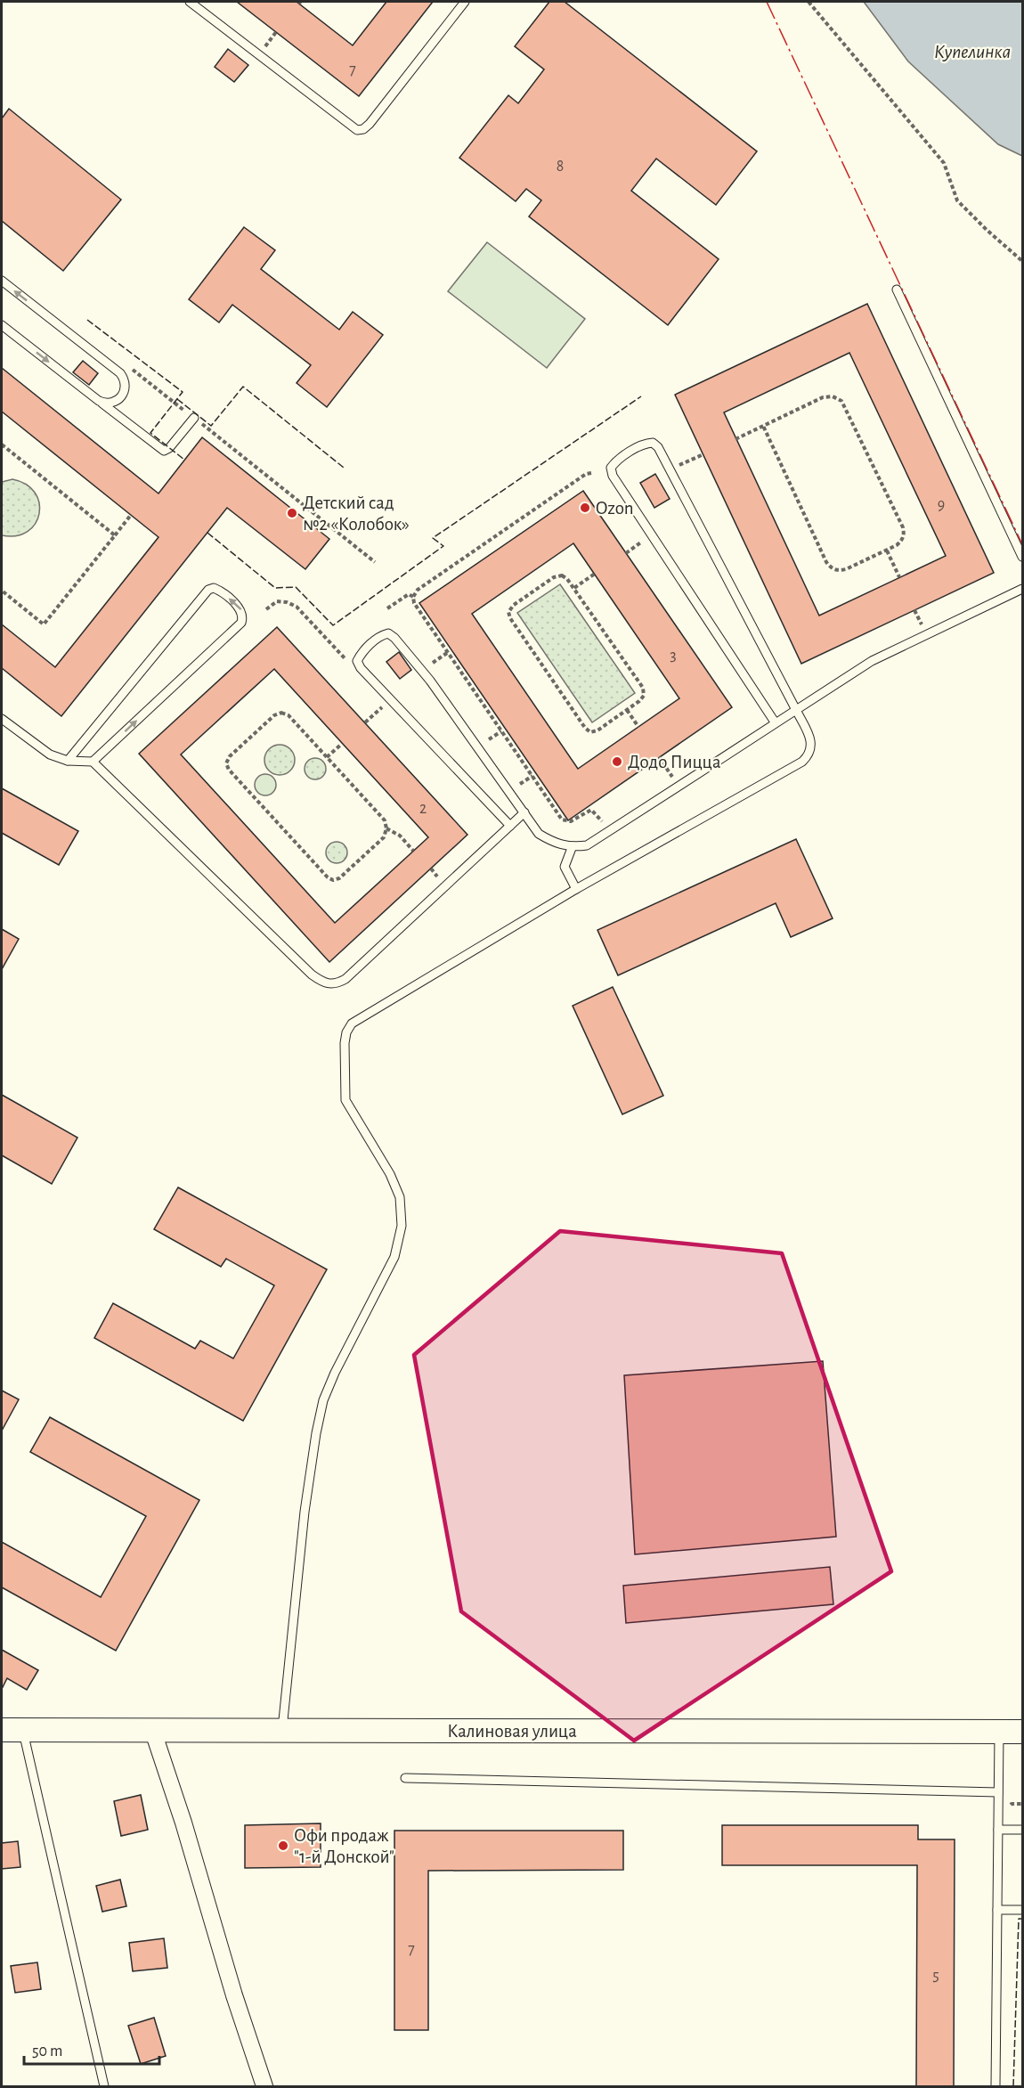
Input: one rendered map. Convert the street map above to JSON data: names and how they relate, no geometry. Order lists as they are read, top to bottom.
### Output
{
  "streets": {
    "street": ["Калиновая улица"]
  },
  "water": ["Купелинка"],
  "places": [
    "Ozon",
    "Детский сад №2 «Колобок»",
    "Додо Пицца",
    "Офи продаж \"1-й Донской\""
  ],
  "house_numbers": [
    "7",
    "8",
    "9",
    "3",
    "2",
    "7",
    "5"
  ],
  "scale_bar": "50 m"
}
